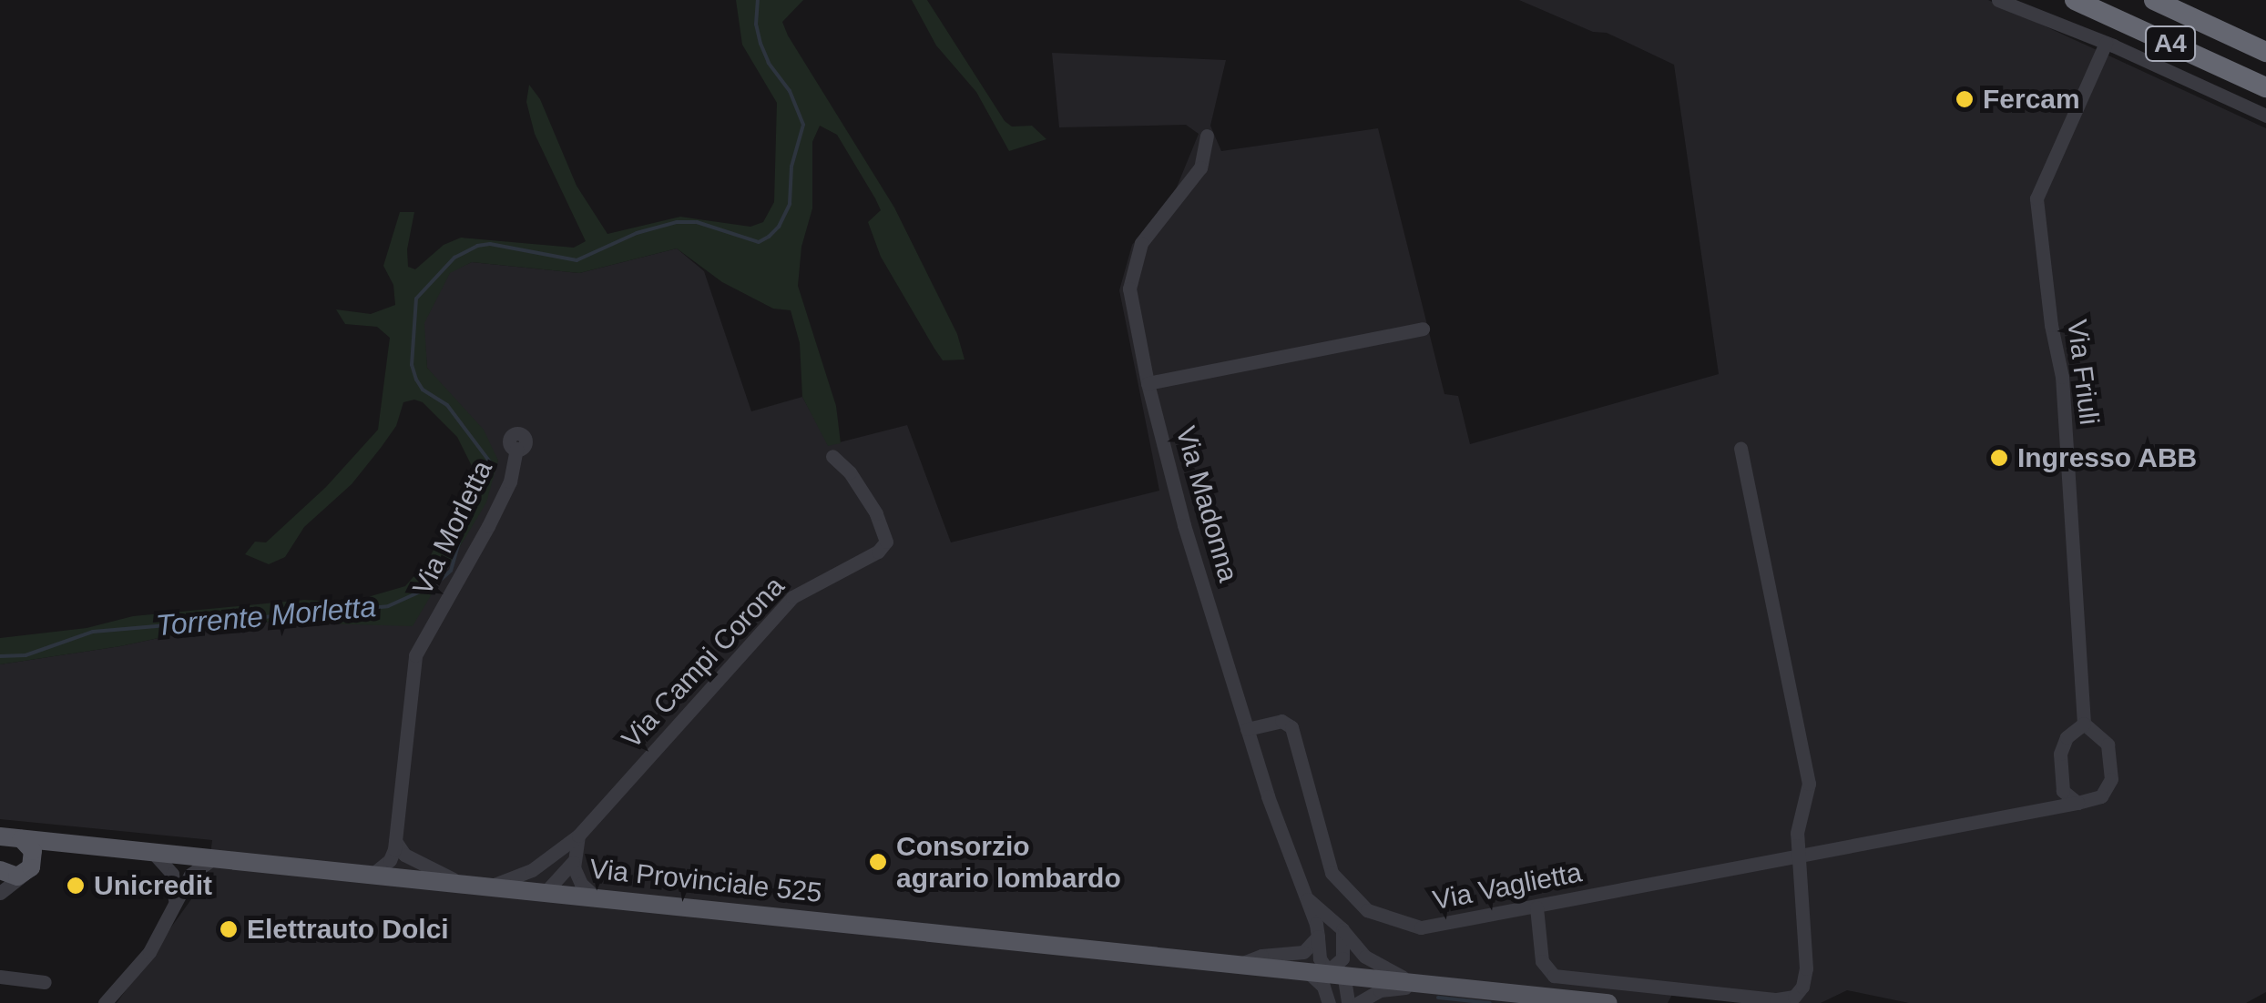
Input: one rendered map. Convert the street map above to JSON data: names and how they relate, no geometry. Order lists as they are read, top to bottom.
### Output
{
  "streets": {
    "highway": ["A4"],
    "main road": ["Via Provinciale 525"],
    "street": [
      "Via Friuli",
      "Via Madonna",
      "Via Morletta",
      "Via Campi Corona",
      "Via Vaglietta"
    ]
  },
  "crossings": [
    ["Via Madonna", "Via Provinciale 525"],
    ["Via Madonna", "Via Vaglietta"],
    ["Via Campi Corona", "Via Provinciale 525"]
  ],
  "water": ["Torrente Morletta"],
  "places": [
    "Fercam",
    "Ingresso ABB",
    "Consorzio agrario lombardo",
    "Unicredit",
    "Elettrauto Dolci"
  ]
}
